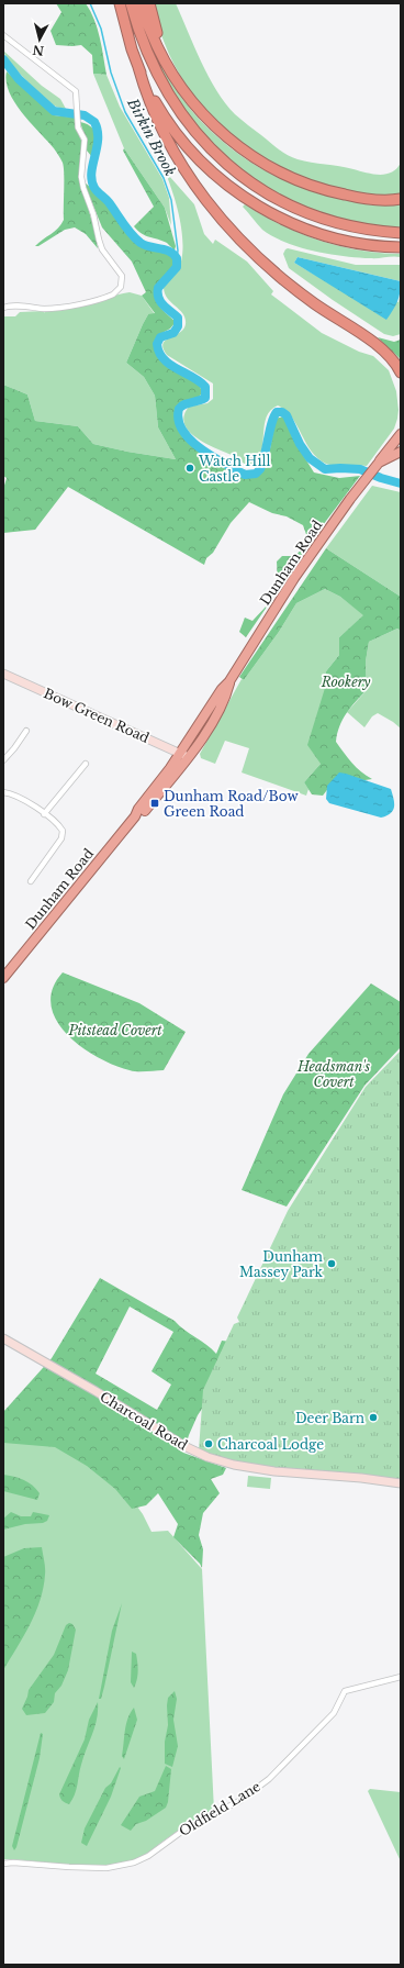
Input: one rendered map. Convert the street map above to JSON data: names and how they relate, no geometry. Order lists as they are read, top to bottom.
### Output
{
  "streets": {
    "highway": ["Dunham Road"],
    "main road": ["Bow Green Road", "Charcoal Road"],
    "street": ["Oldfield Lane"]
  },
  "crossings": [
    ["Dunham Road", "Bow Green Road"]
  ],
  "water": ["Birkin Brook"],
  "parks": ["Rookery", "Pitstead Covert", "Headsman's Covert"],
  "places": {
    "other": [
      "Watch Hill Castle",
      "Dunham Massey Park",
      "Deer Barn",
      "Charcoal Lodge"
    ],
    "transit": ["Dunham Road/Bow Green Road"]
  },
  "north": "bottom"
}
